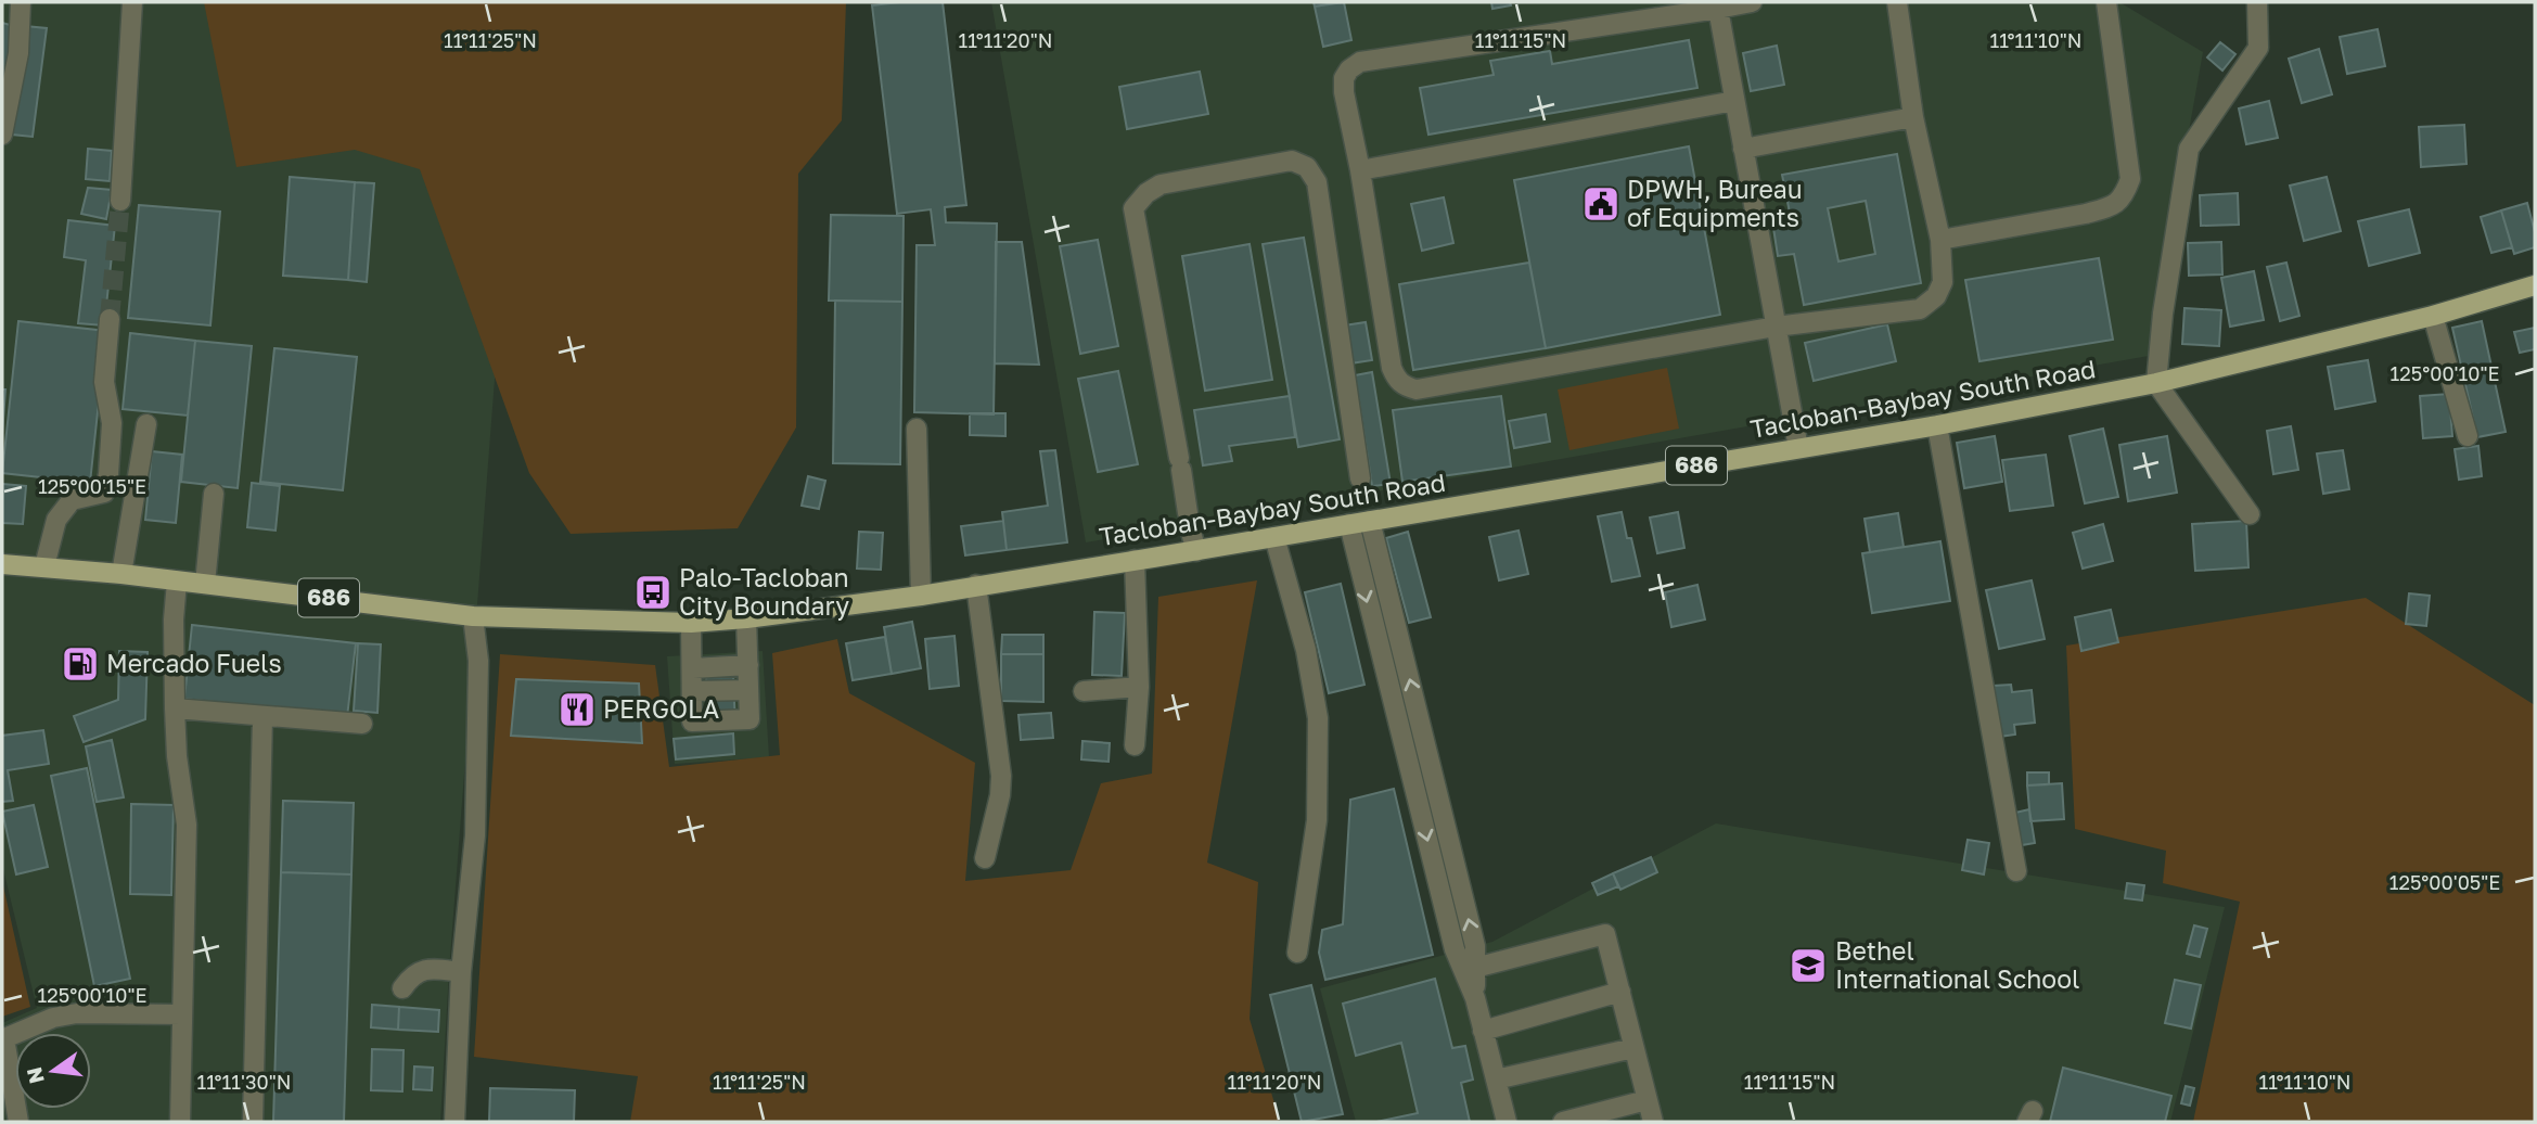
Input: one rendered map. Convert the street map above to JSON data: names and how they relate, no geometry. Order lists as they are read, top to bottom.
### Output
{
  "streets": {
    "main road": ["Tacloban-Baybay South Road", "686"]
  },
  "places": {
    "public building": ["DPWH, Bureau of Equipments"],
    "bus stop": ["Palo-Tacloban City Boundary"],
    "fuel station": ["Mercado Fuels"],
    "restaurant": ["PERGOLA"],
    "school or university": ["Bethel International School"]
  },
  "north": "left",
  "coordinates": [
    "11°11'25\"N",
    "11°11'20\"N",
    "11°11'15\"N",
    "11°11'10\"N",
    "125°00'10\"E",
    "125°00'15\"E",
    "125°00'05\"E",
    "11°11'30\"N"
  ]
}
